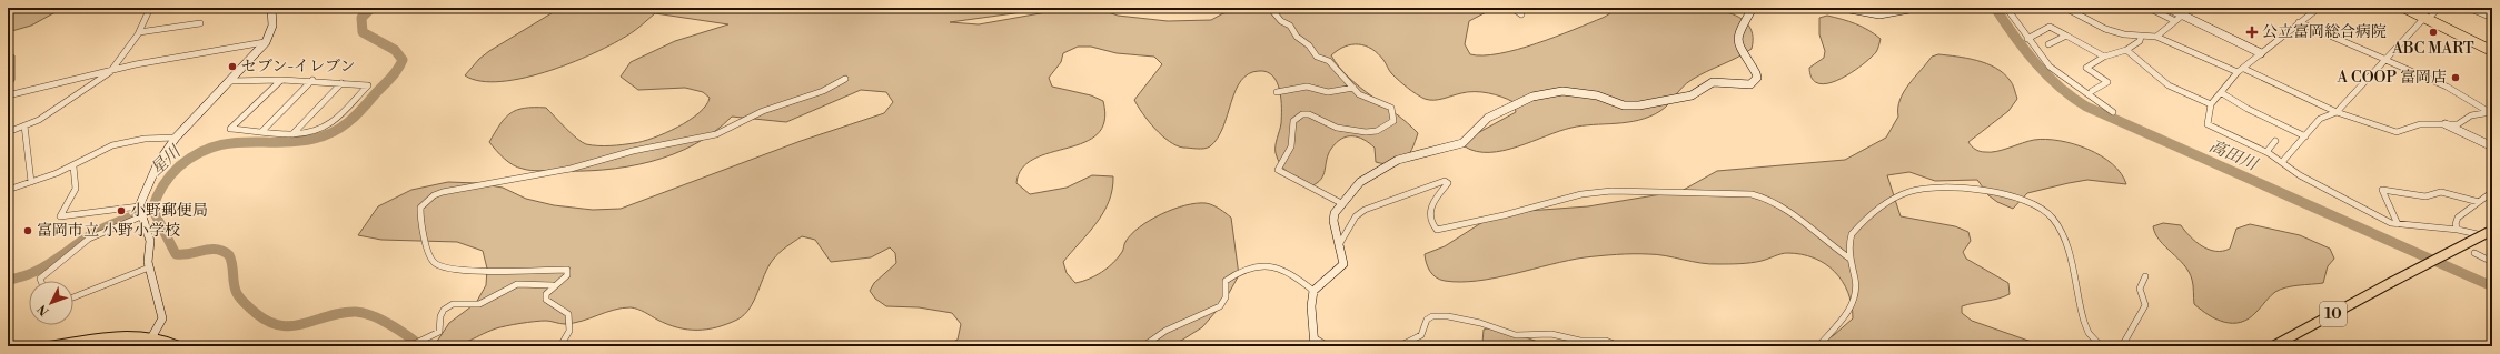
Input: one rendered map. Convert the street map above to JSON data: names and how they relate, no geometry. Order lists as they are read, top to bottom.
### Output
{
  "streets": {
    "main road": ["10"]
  },
  "water": ["高田川", "星川"],
  "places": {
    "health": ["公立富岡総合病院"],
    "other": [
      "ABC MART",
      "セブン-イレブン",
      "A COOP 富岡店",
      "小野郵便局",
      "富岡市立 小野小学校"
    ]
  },
  "north": "bottom left"
}
